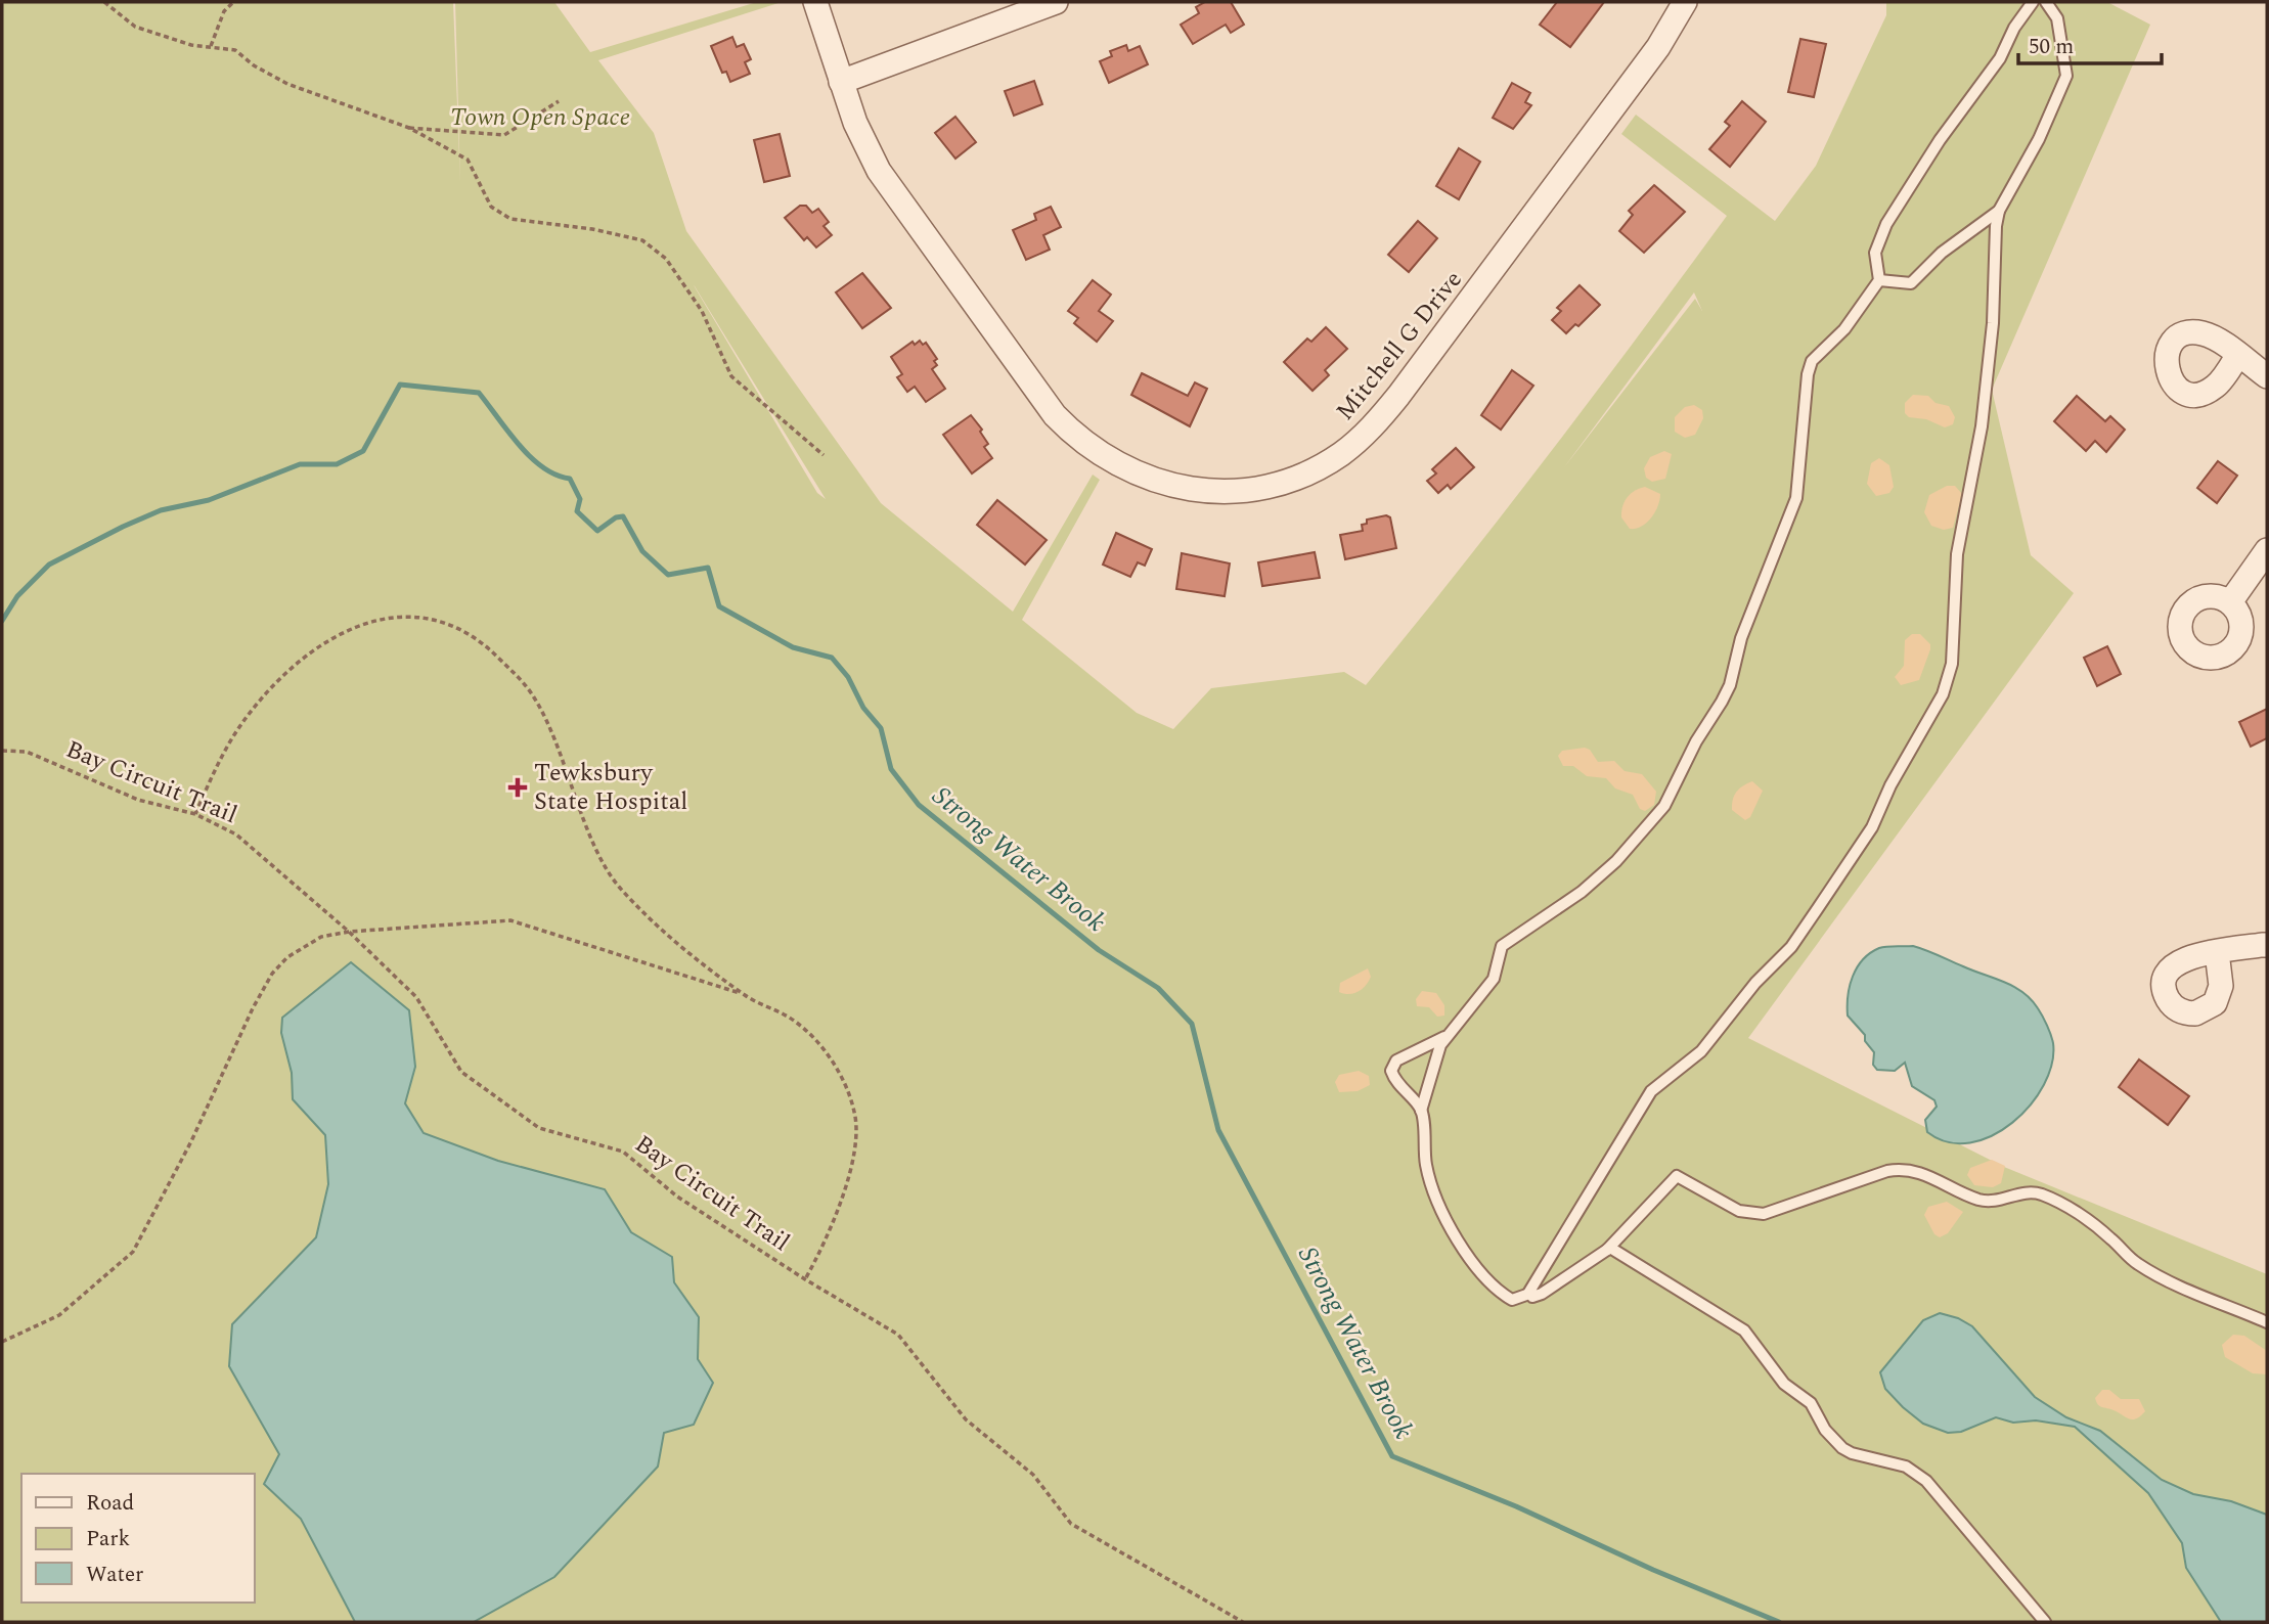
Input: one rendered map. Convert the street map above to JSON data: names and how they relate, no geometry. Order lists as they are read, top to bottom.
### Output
{
  "streets": {
    "street": ["Mitchell G Drive"],
    "path": ["Bay Circuit Trail"]
  },
  "water": ["Strong Water Brook"],
  "parks": ["Town Open Space"],
  "places": {
    "health": ["Tewksbury State Hospital"]
  },
  "legend": ["Road", "Park", "Water"],
  "scale_bar": "50 m"
}
